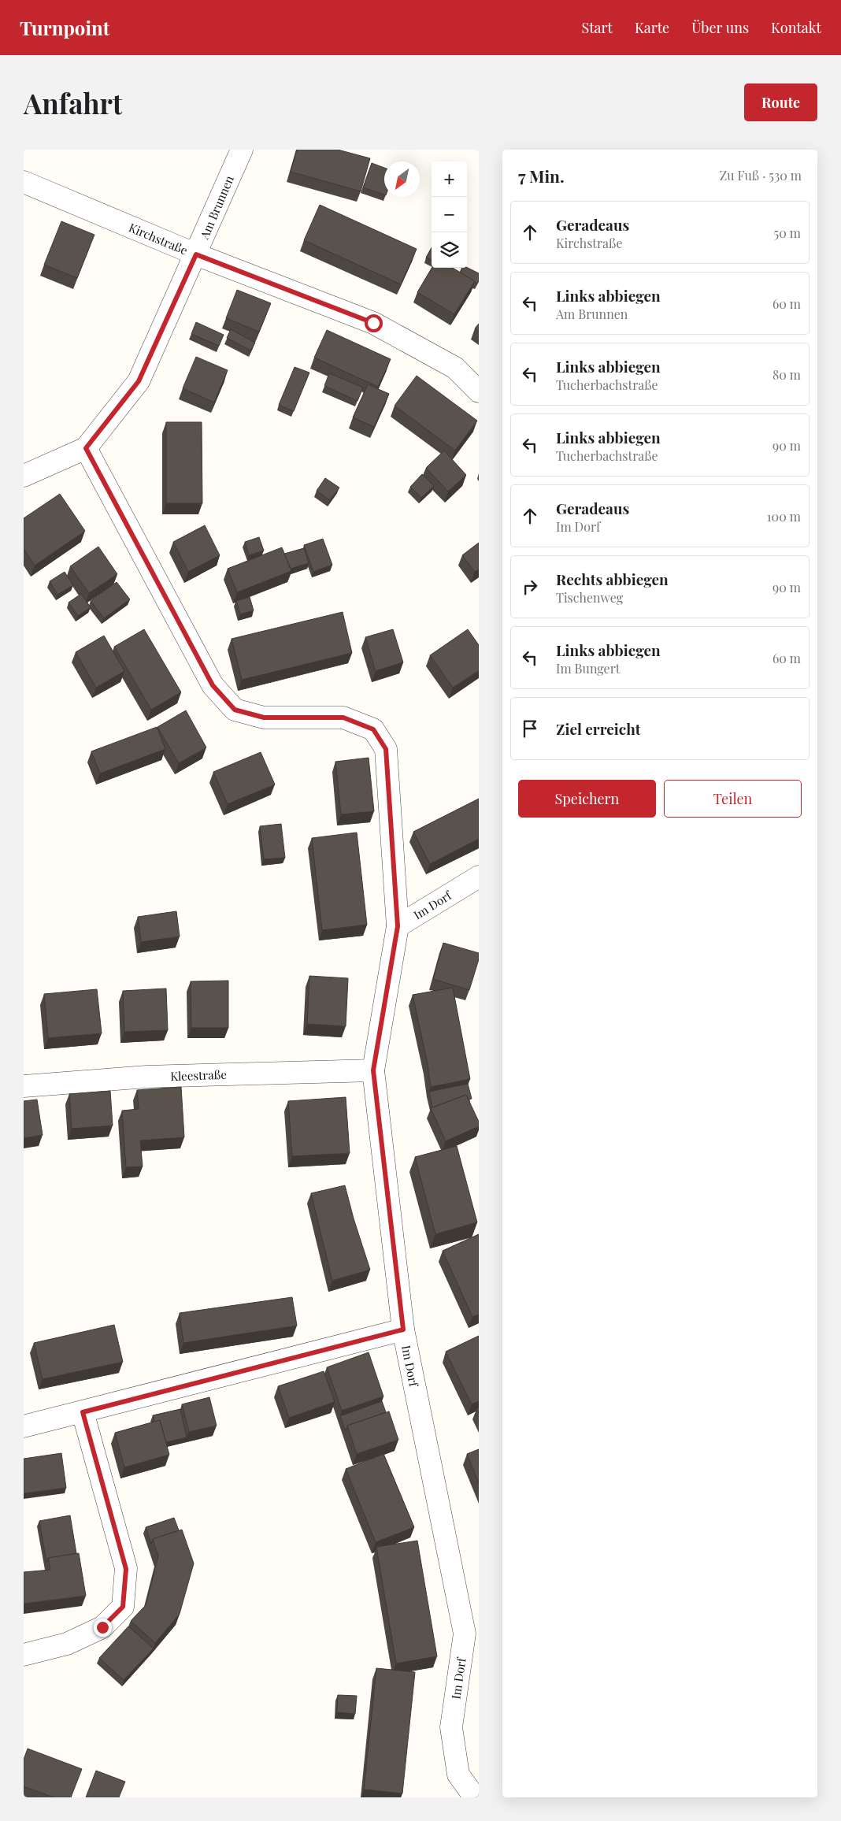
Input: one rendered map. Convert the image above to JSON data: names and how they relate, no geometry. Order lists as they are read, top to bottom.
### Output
{
  "streets": {
    "street": [
      "Am Brunnen",
      "Kirchstraße",
      "Im Dorf",
      "Kleestraße"
    ]
  },
  "crossings": [
    ["Am Brunnen", "Kirchstraße"],
    ["Im Dorf", "Kleestraße"]
  ],
  "north": "bottom left",
  "page": {
    "header": "Turnpoint",
    "nav": [
      "Start",
      "Karte",
      "Über uns",
      "Kontakt"
    ],
    "buttons": [
      "Route",
      ["Speichern", "Teilen"]
    ],
    "title": "Anfahrt",
    "heading": ["7 Min.", "Zu Fuß · 530 m"],
    "map_buttons": ["+", "−"],
    "list": [
      ["Geradeaus", "Kirchstraße", "50 m"],
      ["Links abbiegen", "Am Brunnen", "60 m"],
      ["Links abbiegen", "Tucherbachstraße", "80 m"],
      ["Links abbiegen", "Tucherbachstraße", "90 m"],
      ["Geradeaus", "Im Dorf", "100 m"],
      ["Rechts abbiegen", "Tischenweg", "90 m"],
      ["Links abbiegen", "Im Bungert", "60 m"],
      "Ziel erreicht"
    ]
  }
}
